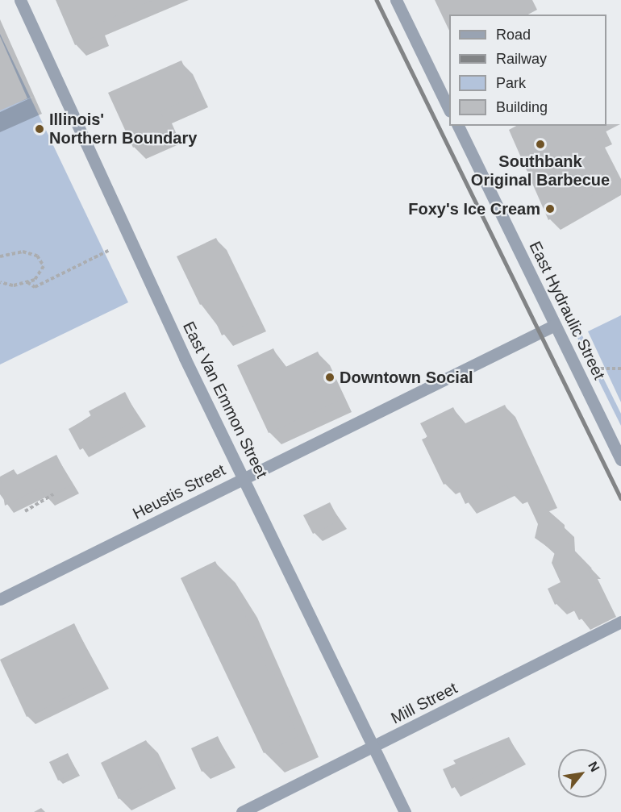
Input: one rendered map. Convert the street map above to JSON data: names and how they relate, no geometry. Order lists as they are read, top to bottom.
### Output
{
  "streets": {
    "street": [
      "East Hydraulic Street",
      "East Van Emmon Street",
      "Heustis Street",
      "Mill Street"
    ]
  },
  "crossings": [
    ["East Hydraulic Street", "Heustis Street"],
    ["East Van Emmon Street", "Heustis Street"],
    ["East Van Emmon Street", "Mill Street"]
  ],
  "places": [
    "Illinois' Northern Boundary",
    "Southbank Original Barbecue",
    "Foxy's Ice Cream",
    "Downtown Social"
  ],
  "legend": [
    "Road",
    "Railway",
    "Park",
    "Building"
  ],
  "north": "top right"
}
